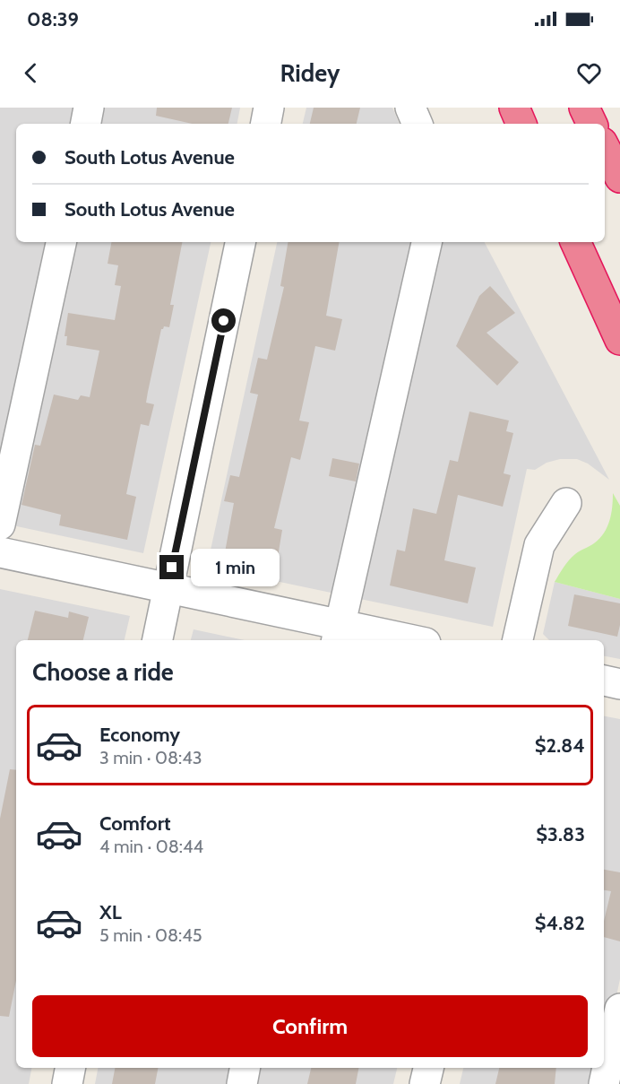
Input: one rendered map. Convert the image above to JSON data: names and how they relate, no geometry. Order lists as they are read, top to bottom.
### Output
{
  "page": {
    "status": "08:39",
    "header": "Ridey",
    "banner": ["South Lotus Avenue", "South Lotus Avenue"],
    "bubble": "1 min",
    "heading": "Choose a ride",
    "list": [
      {
        "name": "Economy",
        "note": "3 min · 08:43",
        "value": "$2.84"
      },
      {
        "name": "Comfort",
        "note": "4 min · 08:44",
        "value": "$3.83"
      },
      {
        "name": "XL",
        "note": "5 min · 08:45",
        "value": "$4.82"
      }
    ],
    "buttons": "Confirm"
  }
}
